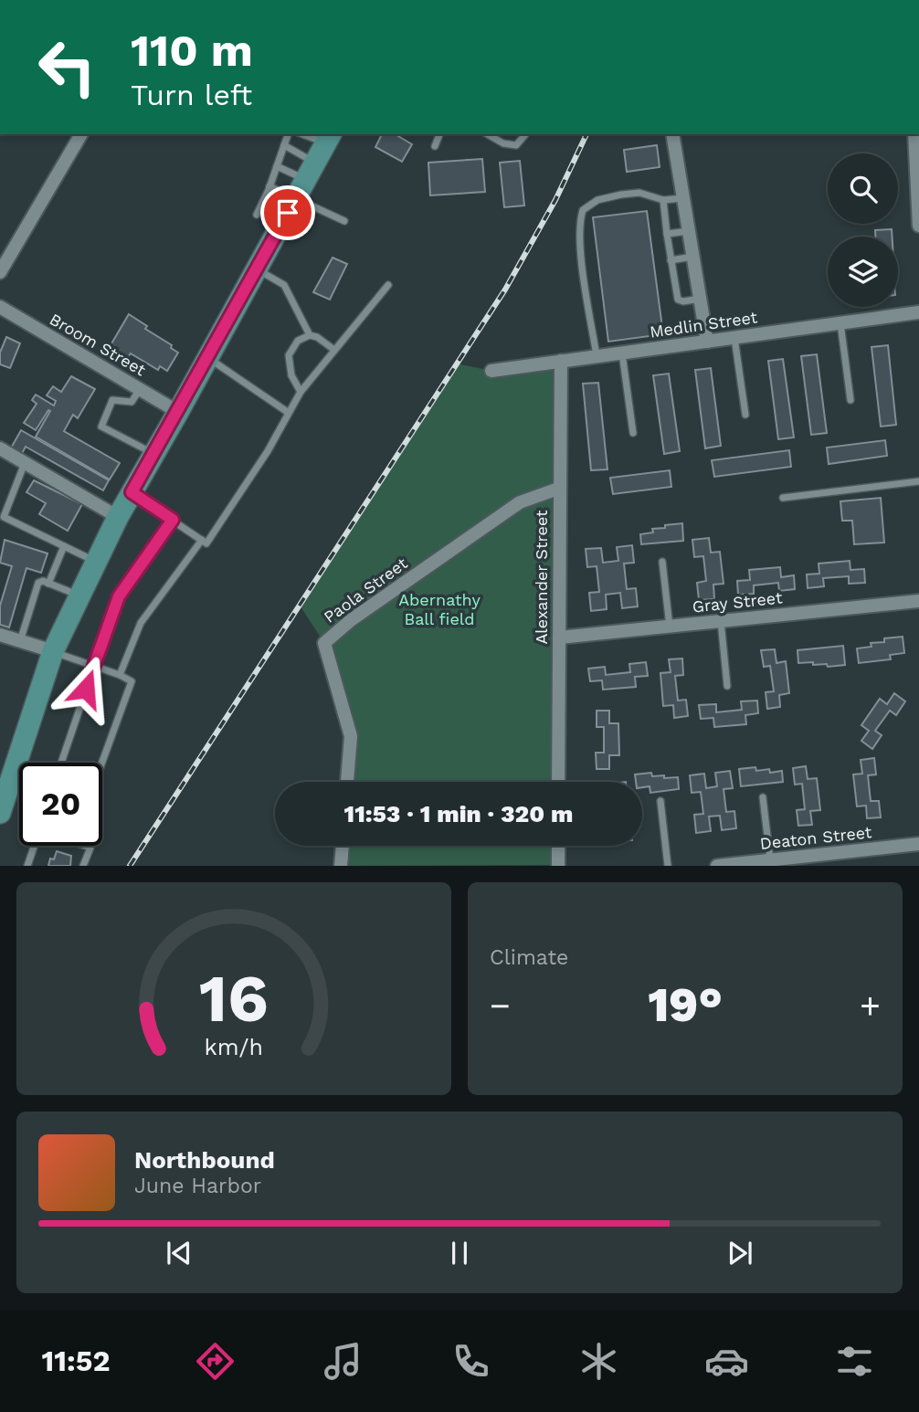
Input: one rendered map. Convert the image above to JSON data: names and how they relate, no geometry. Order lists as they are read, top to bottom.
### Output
{
  "streets": {
    "street": [
      "Medlin Street",
      "Broom Street",
      "Alexander Street",
      "Paola Street",
      "Gray Street",
      "Deaton Street"
    ]
  },
  "crossings": [
    ["Medlin Street", "Alexander Street"],
    ["Alexander Street", "Paola Street"],
    ["Alexander Street", "Gray Street"]
  ],
  "parks": ["Abernathy Ball field"],
  "page": {
    "turn": ["110 m", "Turn left"],
    "limit": "20",
    "trip": "11:53 · 1 min · 320 m",
    "tile": "Climate",
    "heat": ["−", "19°", "+"],
    "song": ["Northbound", "June Harbor"],
    "tabs": "11:52",
    "gauge": ["16", "km/h"]
  }
}
